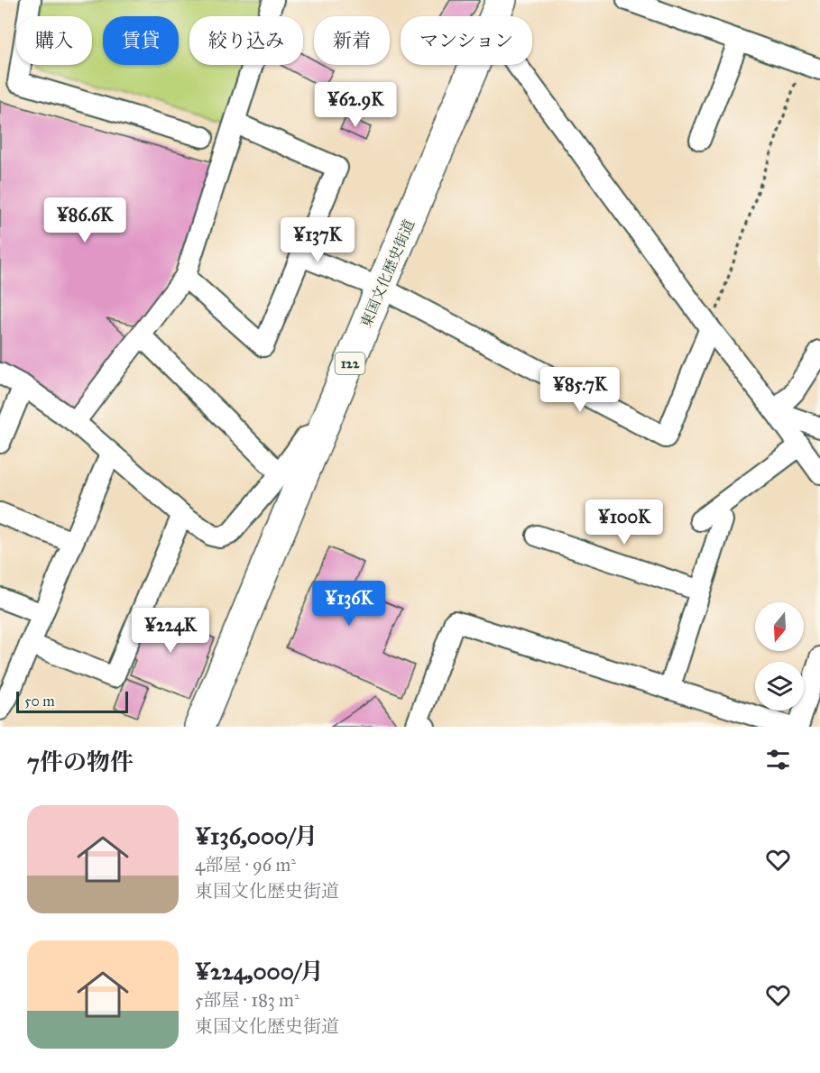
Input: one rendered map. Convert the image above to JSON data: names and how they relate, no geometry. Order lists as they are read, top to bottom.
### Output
{
  "streets": {
    "highway": ["東国文化歴史街道", "122"]
  },
  "scale_bar": "50 m",
  "north": "bottom",
  "page": {
    "chip": [
      "購入",
      "賃貸",
      "絞り込み",
      "新着",
      "マンション"
    ],
    "price": [
      "¥62.9K",
      "¥86.6K",
      "¥137K",
      "¥85.7K",
      "¥100K",
      "¥136K",
      "¥224K"
    ],
    "scale": "50 m",
    "heading": "7件の物件",
    "list": [
      {
        "name": "¥136,000/月",
        "note": "4部屋 · 96 m² · 東国文化歴史街道"
      },
      {
        "name": "¥224,000/月",
        "note": "5部屋 · 183 m² · 東国文化歴史街道"
      }
    ]
  }
}
